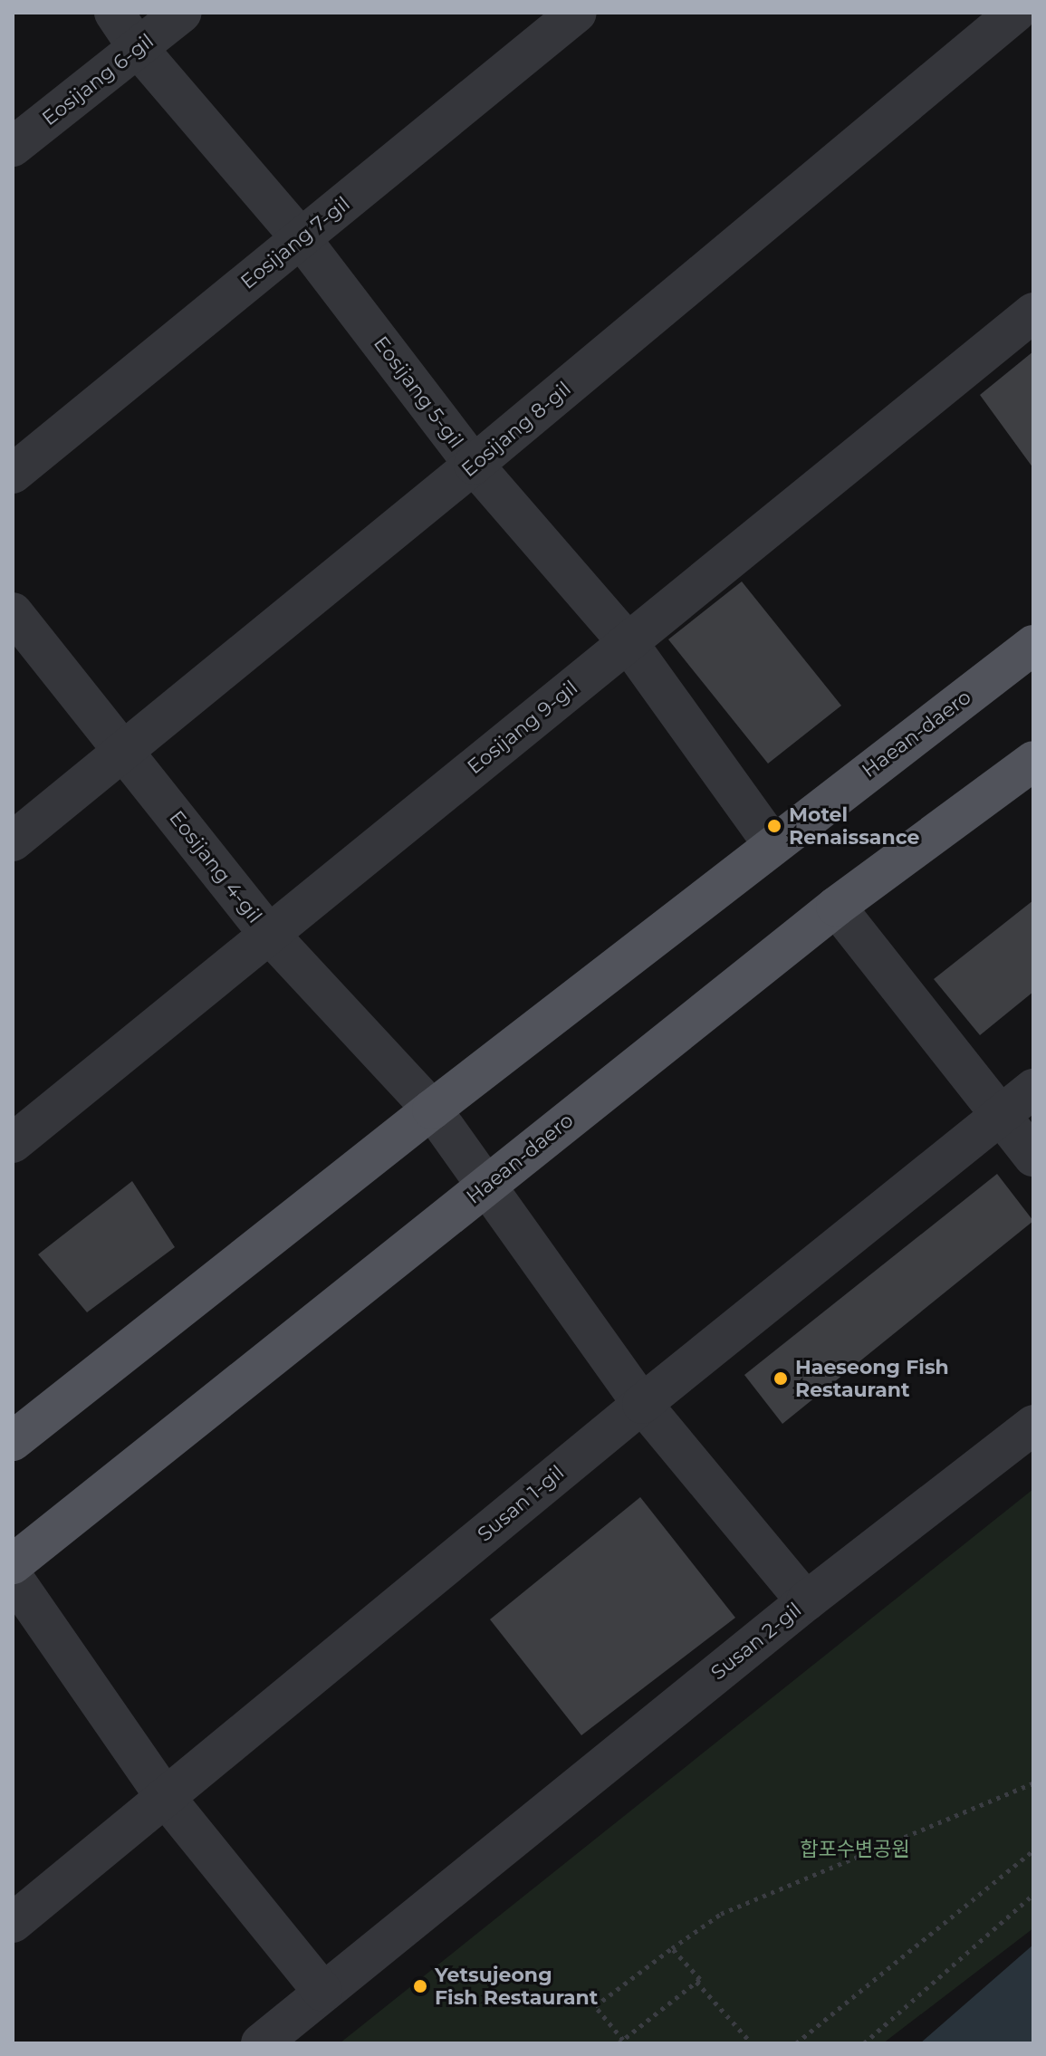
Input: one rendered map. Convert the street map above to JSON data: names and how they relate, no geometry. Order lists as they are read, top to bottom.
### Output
{
  "streets": {
    "main road": ["Haean-daero"],
    "street": [
      "Eosijang 6-gil",
      "Eosijang 7-gil",
      "Eosijang 5-gil",
      "Eosijang 8-gil",
      "Eosijang 9-gil",
      "Eosijang 4-gil",
      "Susan 1-gil",
      "Susan 2-gil"
    ]
  },
  "crossings": [
    ["Eosijang 6-gil", "Eosijang 5-gil"],
    ["Eosijang 7-gil", "Eosijang 5-gil"],
    ["Eosijang 5-gil", "Eosijang 8-gil"],
    ["Eosijang 5-gil", "Eosijang 9-gil"],
    ["Eosijang 5-gil", "Haean-daero"],
    ["Eosijang 8-gil", "Eosijang 4-gil"],
    ["Eosijang 9-gil", "Eosijang 4-gil"],
    ["Haean-daero", "Eosijang 4-gil"],
    ["Haean-daero", "Susan 2-gil"],
    ["Eosijang 4-gil", "Susan 2-gil"],
    ["Susan 1-gil", "Susan 2-gil"]
  ],
  "parks": ["합포수변공원"],
  "places": ["Motel Renaissance", "Haeseong Fish Restaurant", "Yetsujeong Fish Restaurant"]
}
